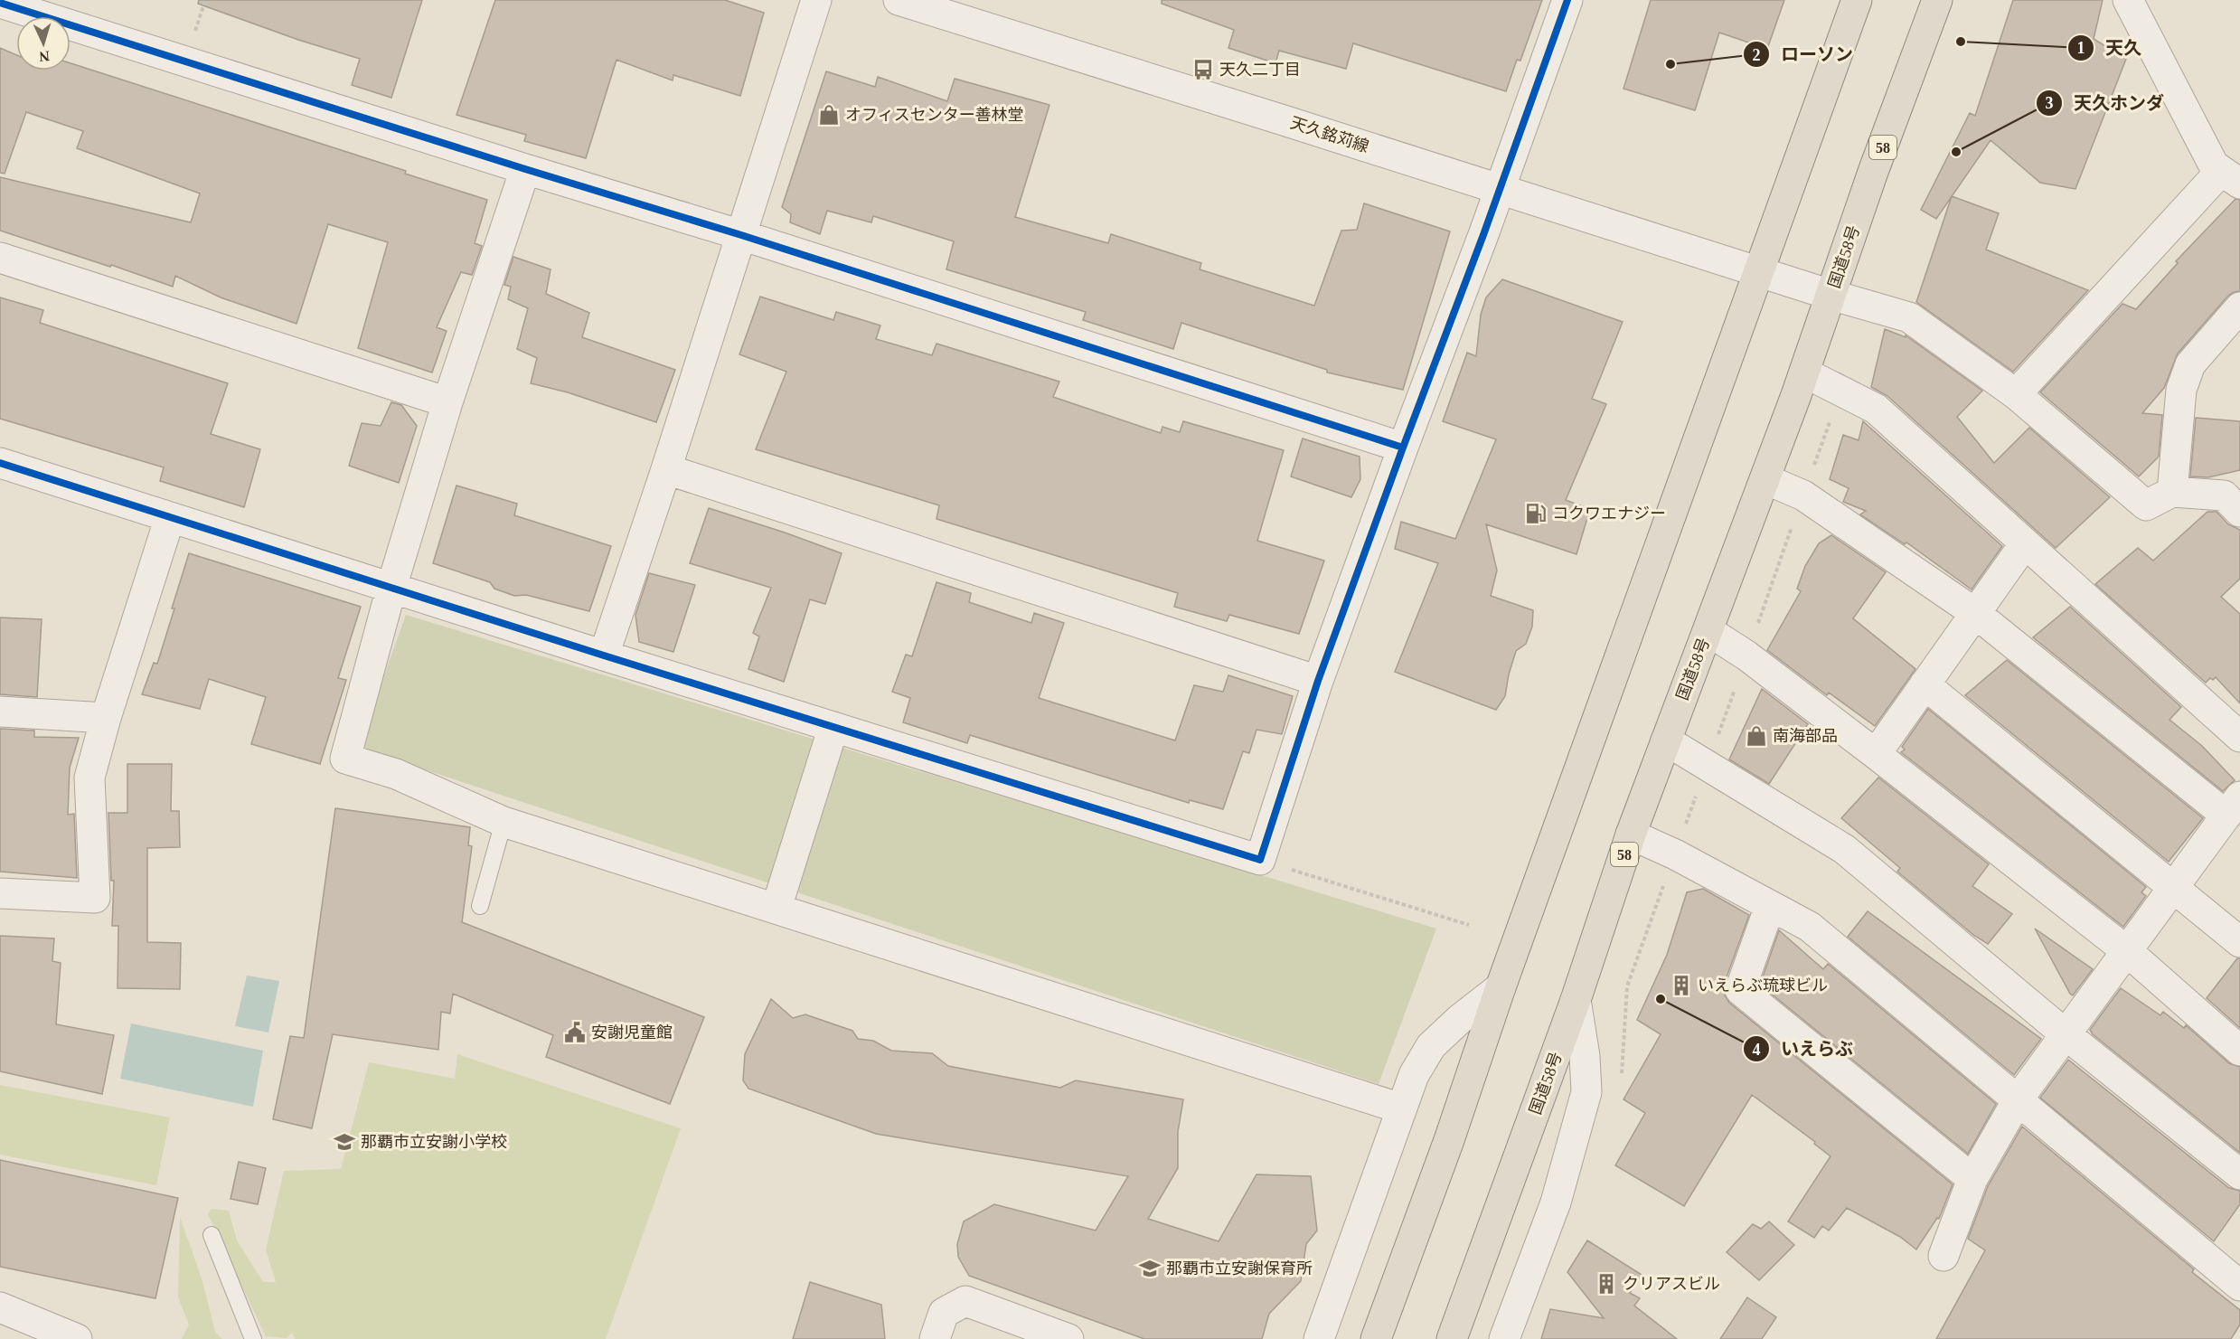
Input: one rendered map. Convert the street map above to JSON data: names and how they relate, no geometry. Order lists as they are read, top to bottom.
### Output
{
  "streets": {
    "highway": ["58", "国道58号"],
    "street": ["天久銘苅線"]
  },
  "crossings": [
    ["天久銘苅線", "国道58号"]
  ],
  "places": {
    "other": [
      "天久",
      "ローソン",
      "天久ホンダ",
      "いえらぶ"
    ],
    "bus stop": ["天久二丁目"],
    "shop": ["オフィスセンター善林堂", "南海部品"],
    "fuel station": ["コクワエナジー"],
    "building": ["いえらぶ琉球ビル", "クリアスビル"],
    "public building": ["安謝児童館"],
    "school or university": ["那覇市立安謝小学校", "那覇市立安謝保育所"]
  },
  "north": "bottom"
}
